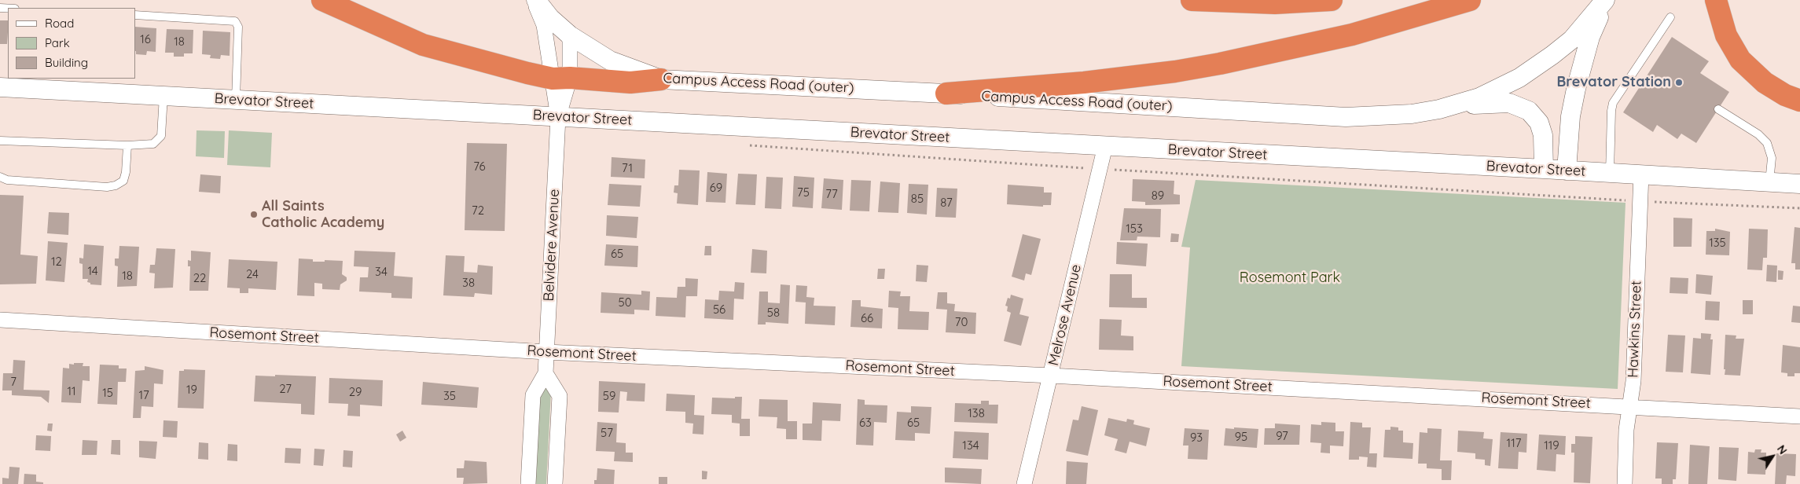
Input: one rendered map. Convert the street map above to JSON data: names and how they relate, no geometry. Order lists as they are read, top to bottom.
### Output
{
  "streets": {
    "street": [
      "Campus Access Road (outer)",
      "Brevator Street",
      "Belvidere Avenue",
      "Melrose Avenue",
      "Hawkins Street",
      "Rosemont Street"
    ]
  },
  "crossings": [
    ["Campus Access Road (outer)", "Belvidere Avenue"],
    ["Brevator Street", "Belvidere Avenue"],
    ["Brevator Street", "Melrose Avenue"],
    ["Brevator Street", "Hawkins Street"],
    ["Belvidere Avenue", "Rosemont Street"],
    ["Melrose Avenue", "Rosemont Street"],
    ["Hawkins Street", "Rosemont Street"]
  ],
  "parks": ["Rosemont Park"],
  "places": ["Brevator Station", "All Saints Catholic Academy"],
  "house_numbers": [
    "16",
    "18",
    "76",
    "71",
    "69",
    "75",
    "77",
    "89",
    "85",
    "87",
    "72",
    "153",
    "135",
    "65",
    "12",
    "14",
    "34",
    "24",
    "18",
    "22",
    "38",
    "50",
    "56",
    "58",
    "66",
    "70",
    "7",
    "27",
    "19",
    "11",
    "29",
    "15",
    "17",
    "35",
    "59",
    "138",
    "63",
    "65",
    "57",
    "97",
    "95",
    "93",
    "117",
    "134",
    "119"
  ],
  "legend": ["Road", "Park", "Building"],
  "north": "top right"
}
